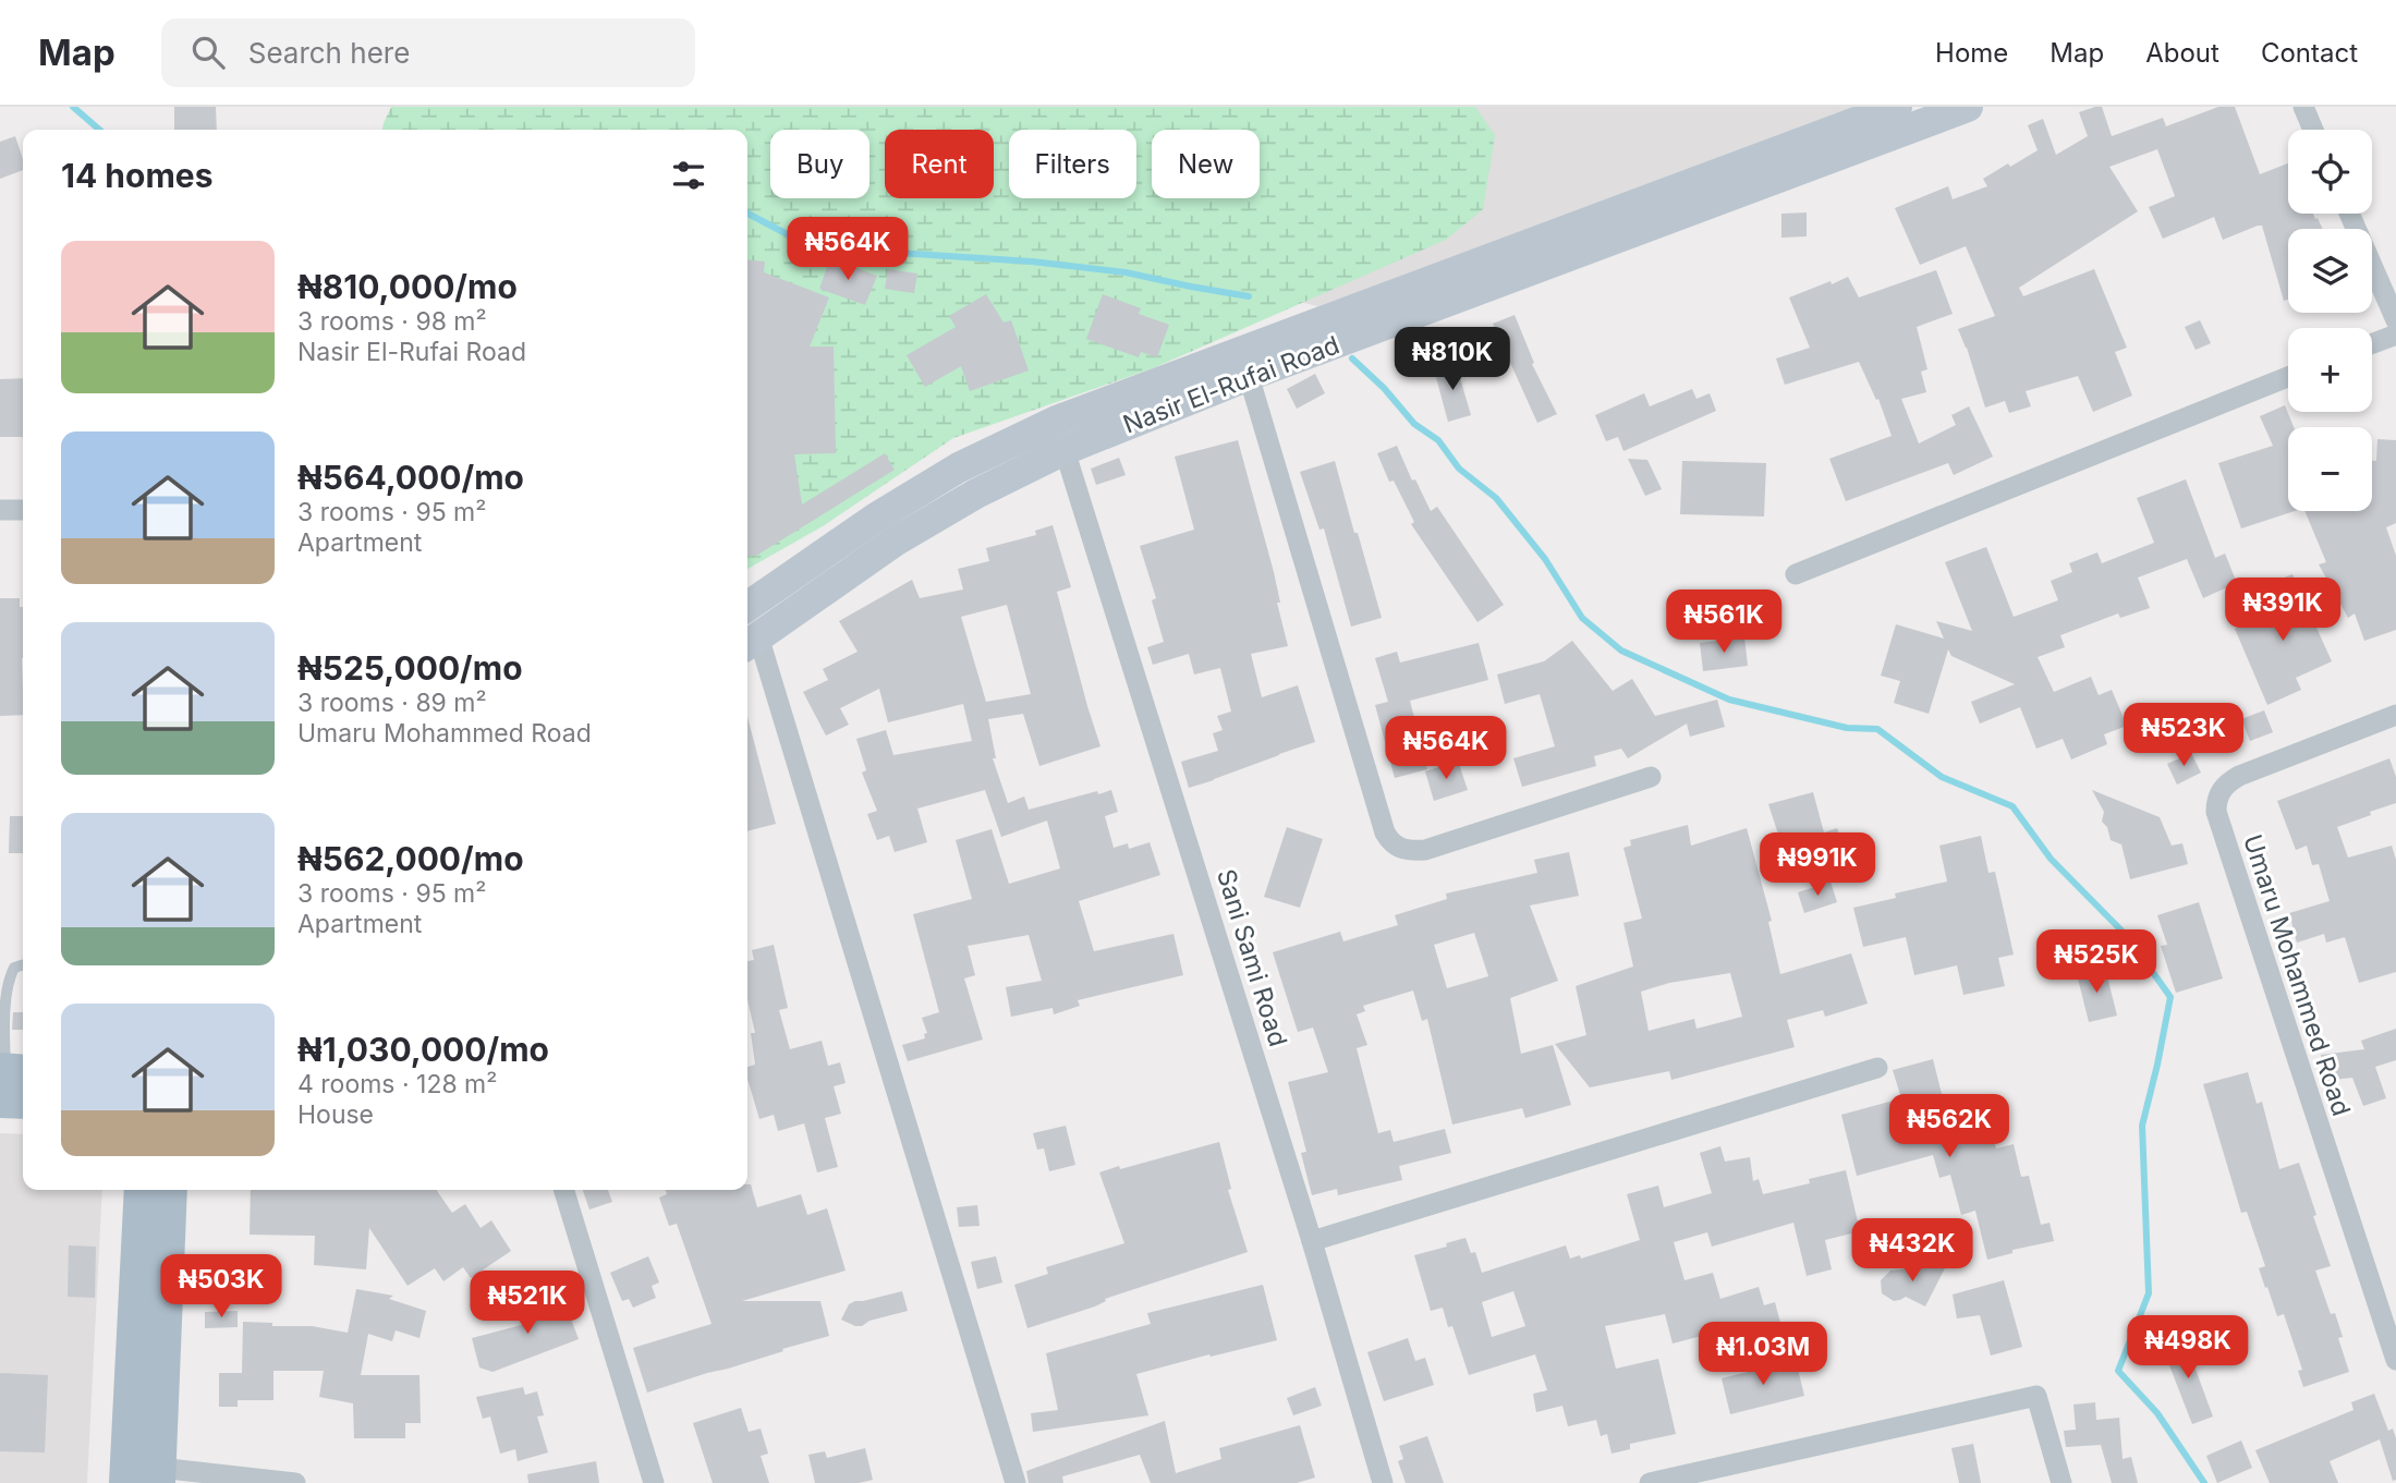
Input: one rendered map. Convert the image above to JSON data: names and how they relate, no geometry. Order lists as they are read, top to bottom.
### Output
{
  "streets": {
    "main road": ["Nasir El-Rufai Road"],
    "street": ["Sani Sami Road", "Umaru Mohammed Road"]
  },
  "crossings": [
    ["Nasir El-Rufai Road", "Sani Sami Road"]
  ],
  "page": {
    "header": "Map",
    "search": "Search here",
    "nav": [
      "Home",
      "Map",
      "About",
      "Contact"
    ],
    "map_buttons": ["+", "−"],
    "chip": [
      "Buy",
      "Rent",
      "Filters",
      "New"
    ],
    "heading": "14 homes",
    "price": [
      "₦564K",
      "₦810K",
      "₦391K",
      "₦561K",
      "₦523K",
      "₦564K",
      "₦991K",
      "₦525K",
      "₦562K",
      "₦432K",
      "₦503K",
      "₦521K",
      "₦498K",
      "₦1.03M"
    ],
    "list": [
      {
        "name": "₦810,000/mo",
        "note": "3 rooms · 98 m² · Nasir El-Rufai Road"
      },
      {
        "name": "₦564,000/mo",
        "note": "3 rooms · 95 m² · Apartment"
      },
      {
        "name": "₦525,000/mo",
        "note": "3 rooms · 89 m² · Umaru Mohammed Road"
      },
      {
        "name": "₦562,000/mo",
        "note": "3 rooms · 95 m² · Apartment"
      },
      {
        "name": "₦1,030,000/mo",
        "note": "4 rooms · 128 m² · House"
      }
    ]
  }
}
